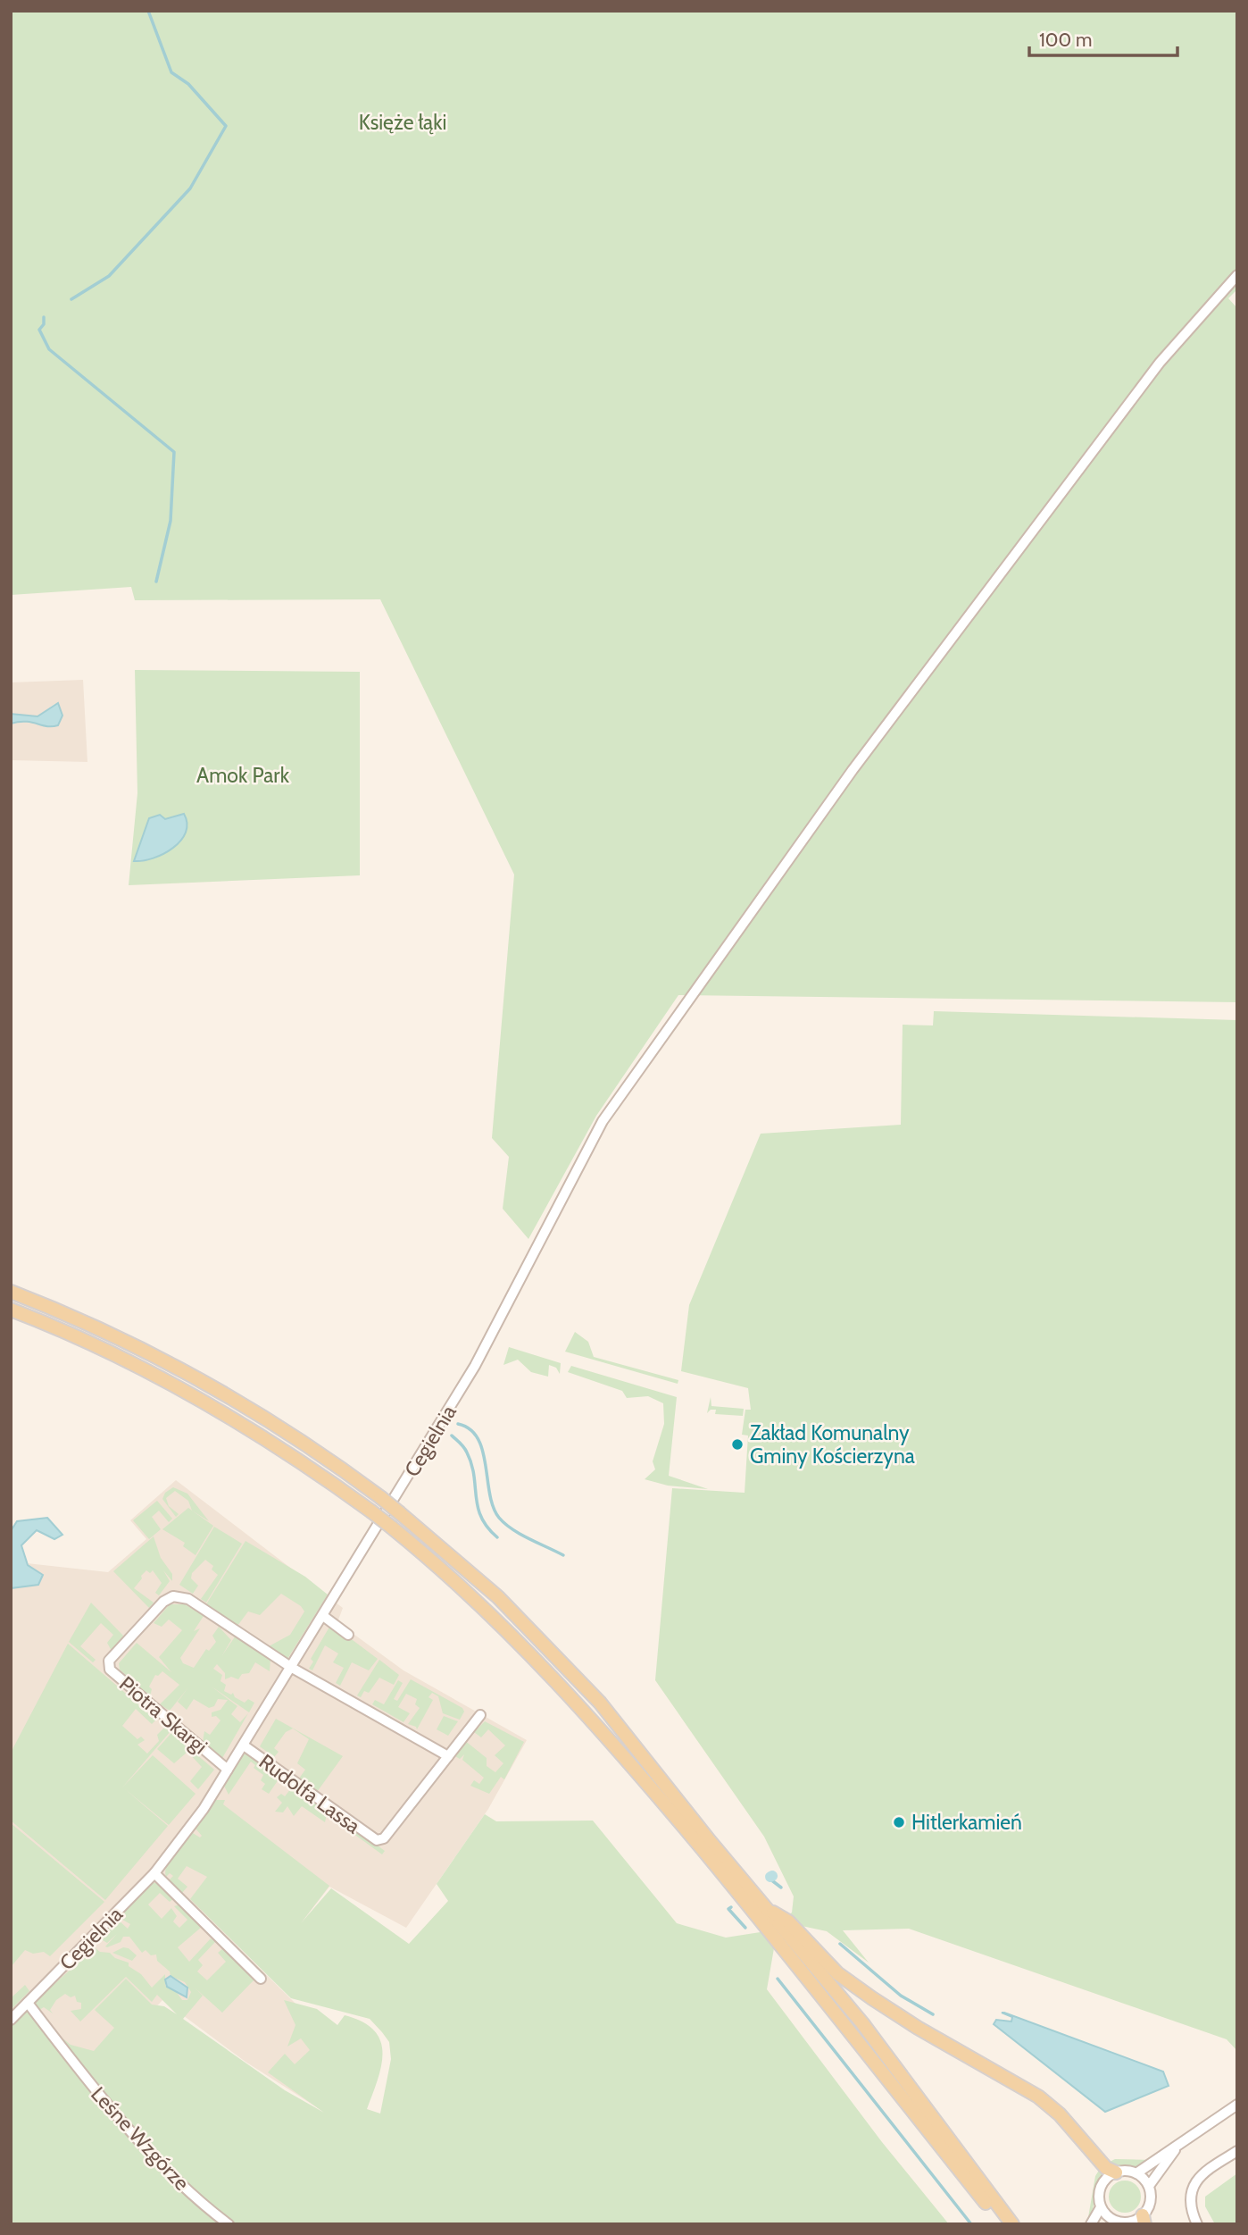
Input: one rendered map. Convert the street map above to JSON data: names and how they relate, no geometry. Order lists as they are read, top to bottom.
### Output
{
  "streets": {
    "street": [
      "Cegielnia",
      "Piotra Skargi",
      "Rudolfa Lassa",
      "Leśne Wzgórze"
    ]
  },
  "crossings": [
    ["Cegielnia", "Piotra Skargi"],
    ["Cegielnia", "Rudolfa Lassa"],
    ["Cegielnia", "Leśne Wzgórze"]
  ],
  "parks": ["Księże łąki", "Amok Park"],
  "places": ["Zakład Komunalny Gminy Kościerzyna", "Hitlerkamień"],
  "scale_bar": "100 m"
}
